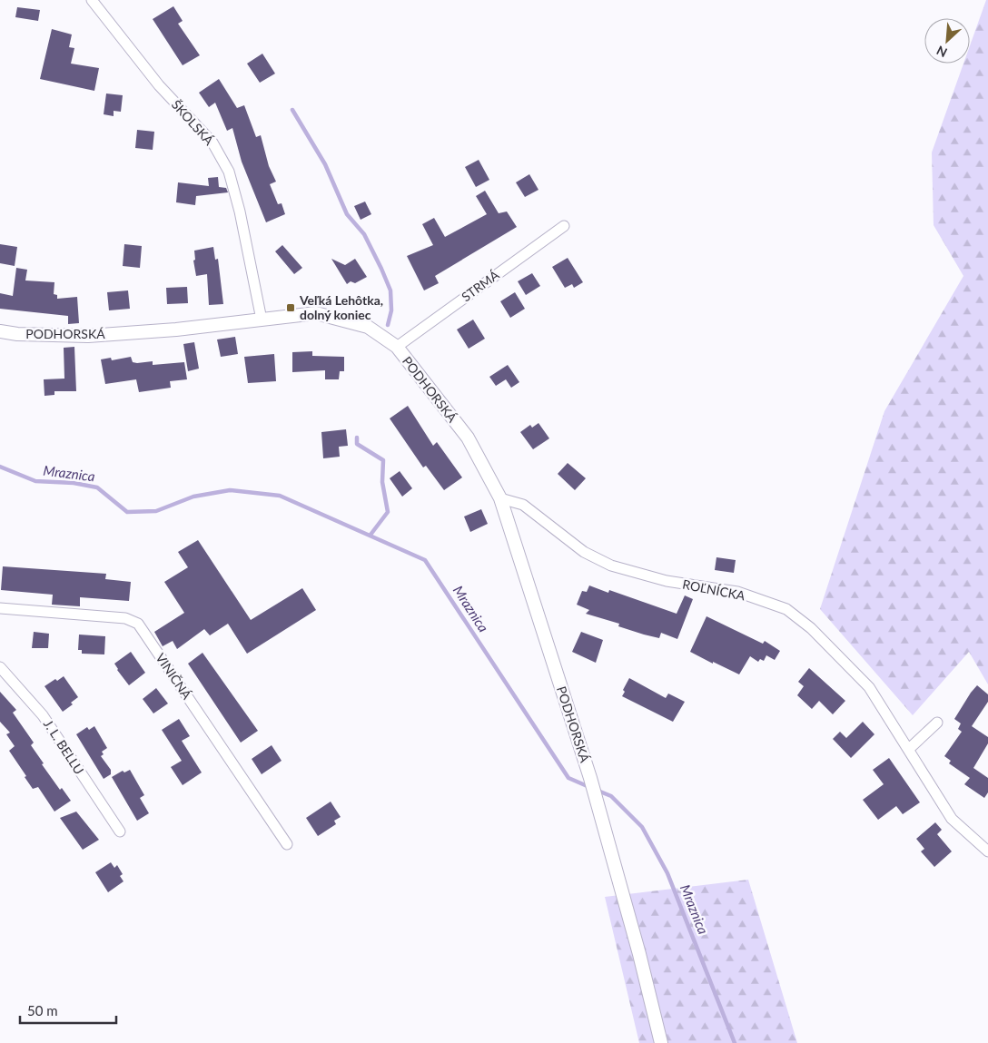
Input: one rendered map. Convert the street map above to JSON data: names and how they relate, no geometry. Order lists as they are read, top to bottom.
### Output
{
  "streets": {
    "street": [
      "ŠKOLSKÁ",
      "STRMÁ",
      "PODHORSKÁ",
      "ROĽNÍCKA",
      "VINIČNÁ",
      "J. L. BELLU"
    ]
  },
  "crossings": [
    ["ŠKOLSKÁ", "PODHORSKÁ"],
    ["STRMÁ", "PODHORSKÁ"],
    ["PODHORSKÁ", "ROĽNÍCKA"]
  ],
  "water": ["Mraznica"],
  "places": {
    "transit": ["Veľká Lehôtka, dolný koniec"]
  },
  "scale_bar": "50 m",
  "north": "bottom left"
}
